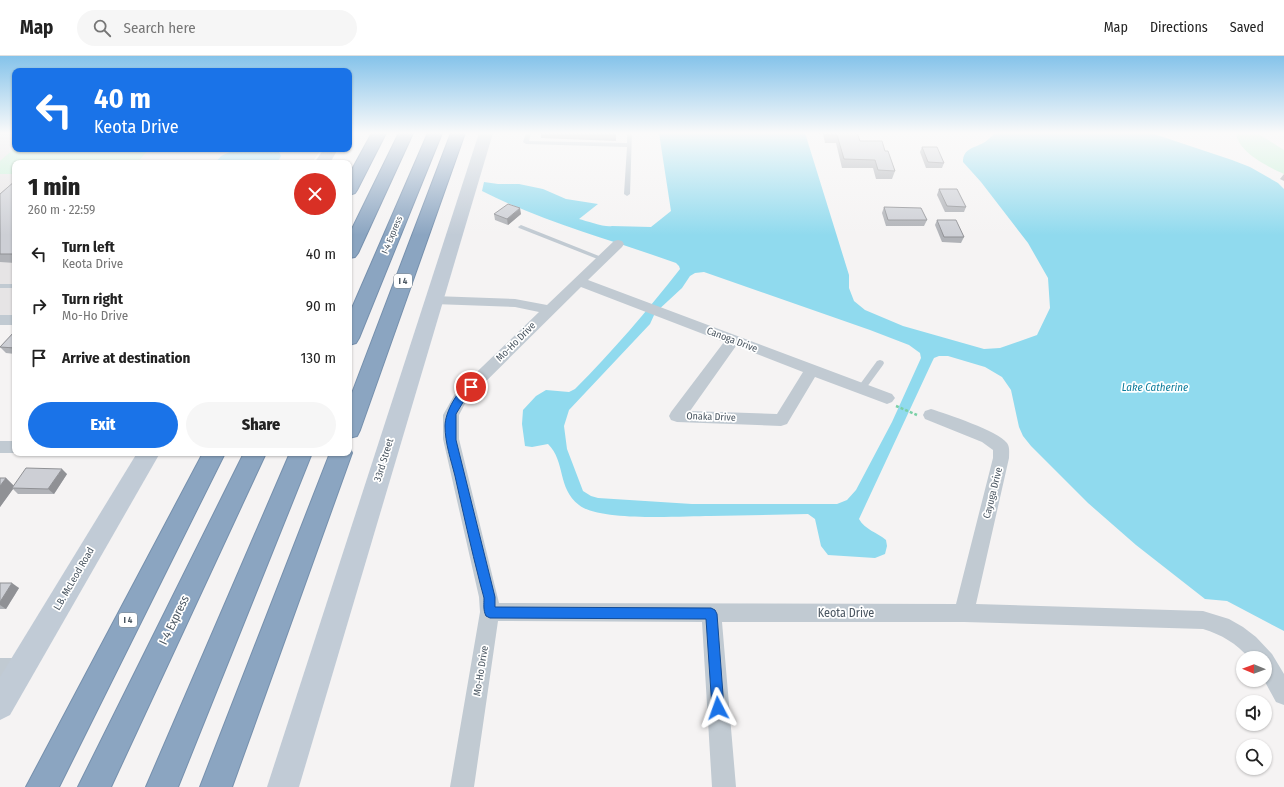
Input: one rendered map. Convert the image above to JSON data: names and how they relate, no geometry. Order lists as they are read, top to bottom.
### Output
{
  "streets": {
    "highway": ["I-4 Express", "I 4"],
    "street": [
      "Canoga Drive",
      "Mo-Ho Drive",
      "Onaka Drive",
      "33rd Street",
      "Cayuga Drive",
      "L.B. McLeod Road",
      "Keota Drive"
    ]
  },
  "crossings": [
    ["Canoga Drive", "Mo-Ho Drive"],
    ["Canoga Drive", "Onaka Drive"],
    ["Mo-Ho Drive", "Keota Drive"],
    ["Cayuga Drive", "Keota Drive"]
  ],
  "water": ["Lake Catherine"],
  "north": "left",
  "page": {
    "header": "Map",
    "search": "Search here",
    "nav": ["Map", "Directions", "Saved"],
    "turn": ["40 m", "Keota Drive"],
    "heading": ["1 min", "260 m · 22:59"],
    "list": [
      {
        "name": "Turn left",
        "note": "Keota Drive",
        "value": "40 m"
      },
      {
        "name": "Turn right",
        "note": "Mo-Ho Drive",
        "value": "90 m"
      },
      {
        "name": "Arrive at destination",
        "value": "130 m"
      }
    ],
    "buttons": ["Exit", "Share"]
  }
}
